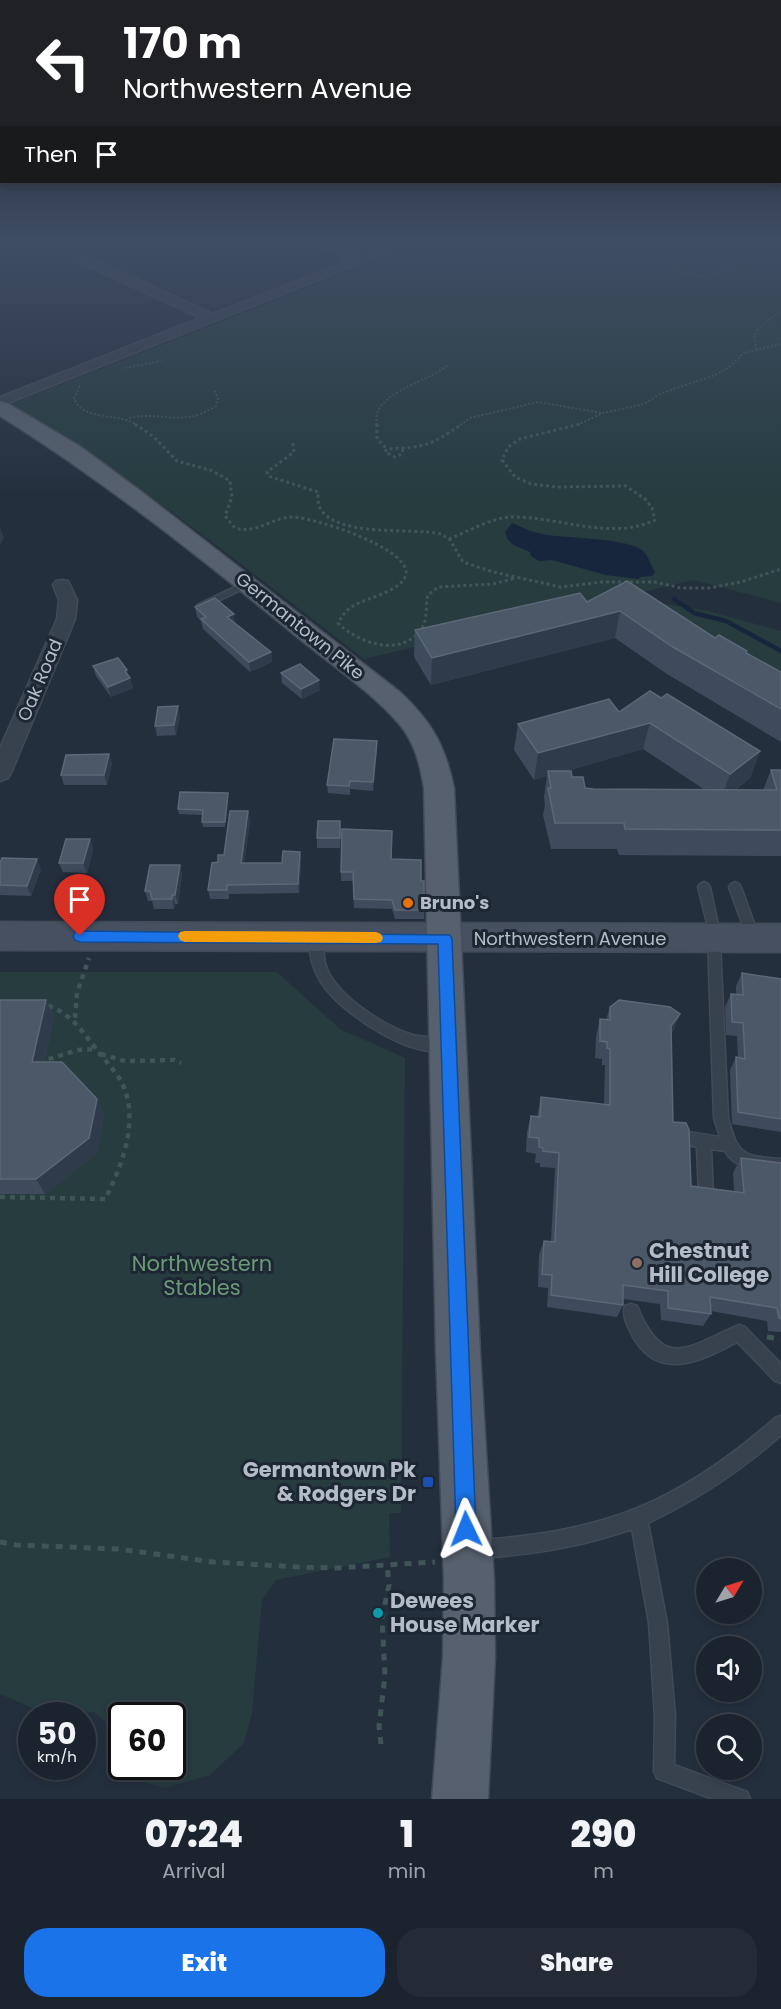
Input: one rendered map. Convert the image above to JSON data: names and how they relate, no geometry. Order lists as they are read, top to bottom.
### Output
{
  "streets": {
    "main road": ["Germantown Pike"],
    "street": ["Oak Road", "Northwestern Avenue"]
  },
  "crossings": [
    ["Germantown Pike", "Northwestern Avenue"]
  ],
  "parks": ["Northwestern Stables"],
  "places": {
    "other": ["Bruno's", "Chestnut Hill College", "Dewees House Marker"],
    "transit": ["Germantown Pk & Rodgers Dr"]
  },
  "north": "top right",
  "page": {
    "turn": ["170 m", "Northwestern Avenue"],
    "then": "Then",
    "speed": "50 km/h",
    "limit": "60",
    "eta": [
      "07:24",
      "Arrival",
      "1",
      "min",
      "290",
      "m"
    ],
    "buttons": ["Exit", "Share"]
  }
}
